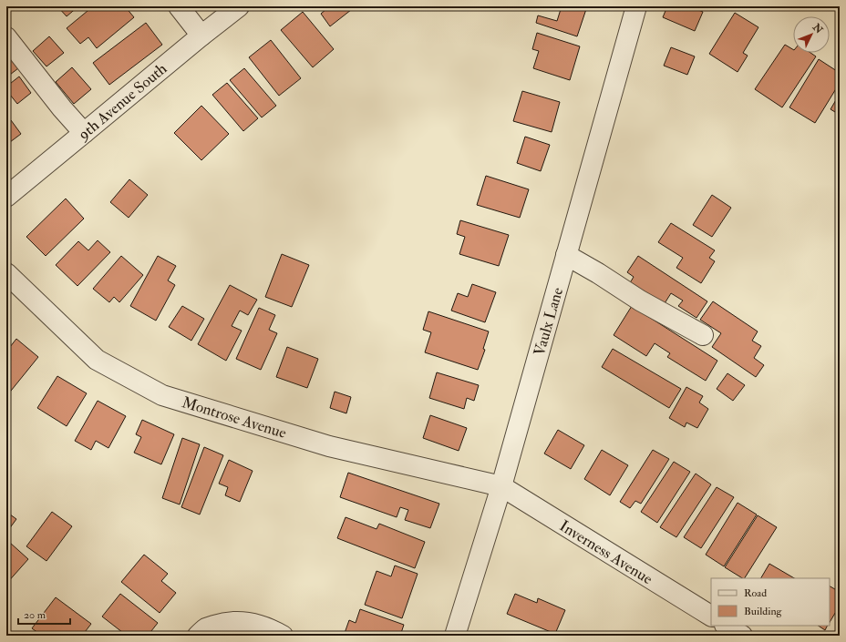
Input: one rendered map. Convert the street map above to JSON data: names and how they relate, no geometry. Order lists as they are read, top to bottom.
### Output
{
  "streets": {
    "street": [
      "9th Avenue South",
      "Vaulx Lane",
      "Montrose Avenue",
      "Inverness Avenue"
    ]
  },
  "crossings": [
    ["Vaulx Lane", "Montrose Avenue"],
    ["Vaulx Lane", "Inverness Avenue"],
    ["Montrose Avenue", "Inverness Avenue"]
  ],
  "legend": ["Road", "Building"],
  "scale_bar": "20 m",
  "north": "top right"
}
